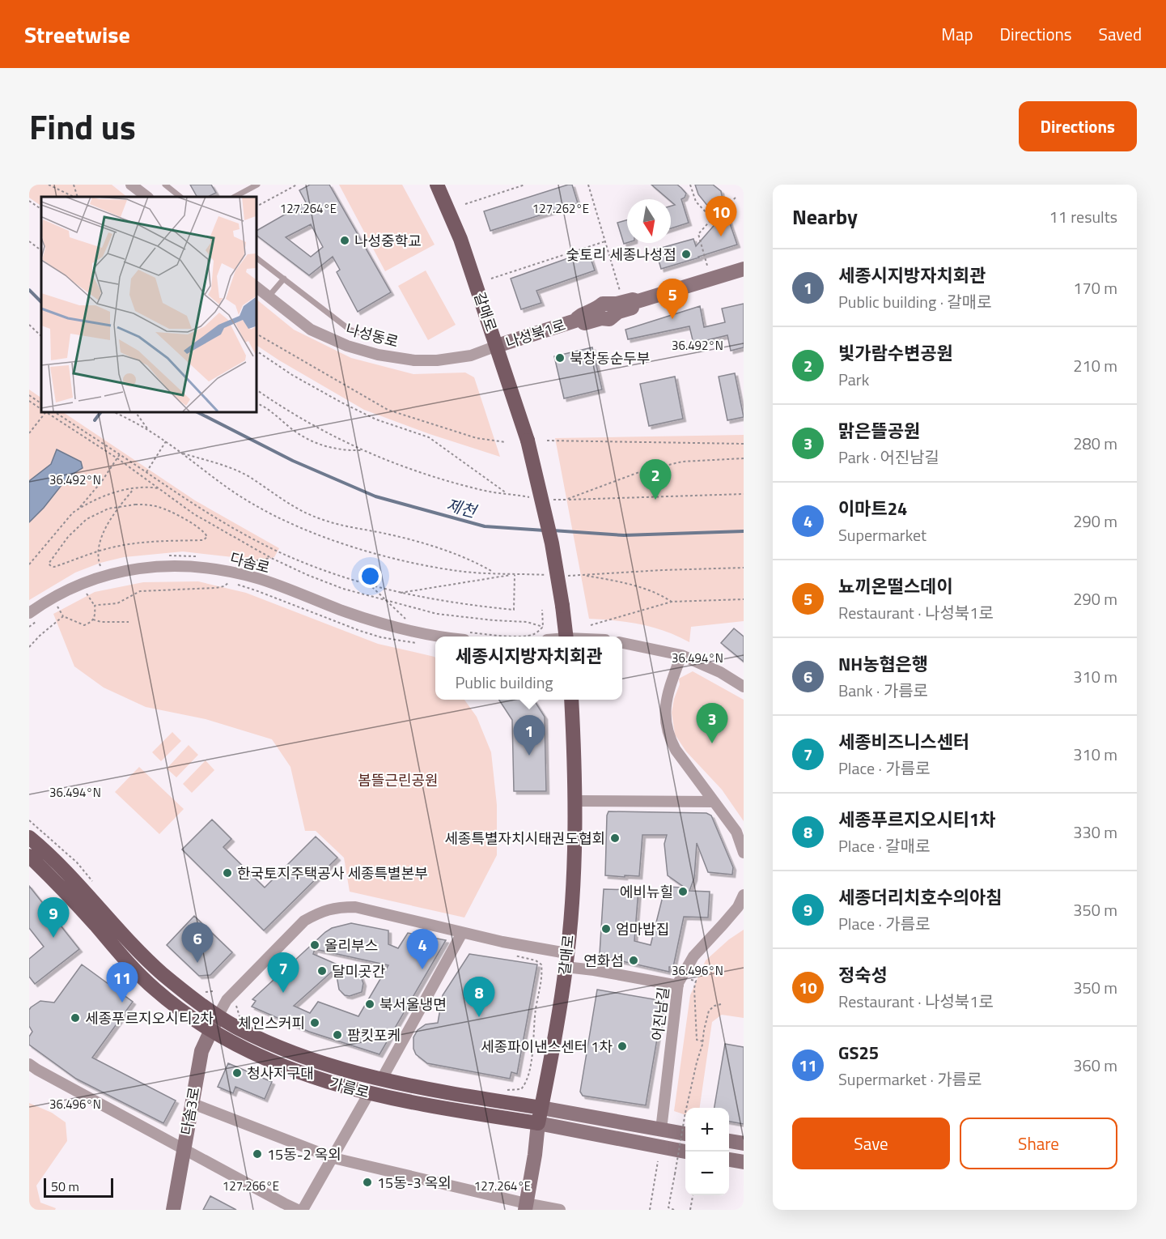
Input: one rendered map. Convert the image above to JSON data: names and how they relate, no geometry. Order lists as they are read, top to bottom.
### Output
{
  "streets": {
    "main road": ["갈매로", "가름로"],
    "street": [
      "나성북1로",
      "나성동로",
      "다솜로",
      "어진남길",
      "다솜3로"
    ]
  },
  "crossings": [
    ["갈매로", "나성북1로"],
    ["갈매로", "나성동로"],
    ["갈매로", "가름로"],
    ["나성북1로", "나성동로"],
    ["어진남길", "가름로"],
    ["가름로", "다솜3로"]
  ],
  "water": ["제천"],
  "parks": ["봄뜰근린공원"],
  "places": [
    "나성중학교",
    "숯토리 세종나성점",
    "북창동순두부",
    "세종특별자치시태권도협회",
    "한국토지주택공사 세종특별본부",
    "에비뉴힐",
    "엄마밥집",
    "올리부스",
    "연화섬",
    "달미곳간",
    "북서울냉면",
    "세종푸르지오시티2차",
    "체인스커피",
    "팜킷포케",
    "세종파이낸스센터 1차",
    "청사지구대",
    "15동-2 옥외",
    "15동-3 옥외"
  ],
  "scale_bar": "50 m",
  "north": "bottom",
  "page": {
    "header": "Streetwise",
    "nav": ["Map", "Directions", "Saved"],
    "title": "Find us",
    "buttons": [
      "Directions",
      ["Save", "Share"]
    ],
    "heading": ["Nearby", "11 results"],
    "pins": [
      "10",
      "5",
      "2",
      "3",
      "1",
      "9",
      "6",
      "4",
      "7",
      "11",
      "8"
    ],
    "list": [
      {
        "mark": "1",
        "name": "세종시지방자치회관",
        "note": "Public building · 갈매로",
        "value": "170 m"
      },
      {
        "mark": "2",
        "name": "빛가람수변공원",
        "note": "Park",
        "value": "210 m"
      },
      {
        "mark": "3",
        "name": "맑은뜰공원",
        "note": "Park · 어진남길",
        "value": "280 m"
      },
      {
        "mark": "4",
        "name": "이마트24",
        "note": "Supermarket",
        "value": "290 m"
      },
      {
        "mark": "5",
        "name": "뇨끼온떨스데이",
        "note": "Restaurant · 나성북1로",
        "value": "290 m"
      },
      {
        "mark": "6",
        "name": "NH농협은행",
        "note": "Bank · 가름로",
        "value": "310 m"
      },
      {
        "mark": "7",
        "name": "세종비즈니스센터",
        "note": "Place · 가름로",
        "value": "310 m"
      },
      {
        "mark": "8",
        "name": "세종푸르지오시티1차",
        "note": "Place · 갈매로",
        "value": "330 m"
      },
      {
        "mark": "9",
        "name": "세종더리치호수의아침",
        "note": "Place · 가름로",
        "value": "350 m"
      },
      {
        "mark": "10",
        "name": "정숙성",
        "note": "Restaurant · 나성북1로",
        "value": "350 m"
      },
      {
        "mark": "11",
        "name": "GS25",
        "note": "Supermarket · 가름로",
        "value": "360 m"
      }
    ],
    "popup": ["세종시지방자치회관", "Public building"],
    "map_buttons": ["+", "−"],
    "scale": "50 m"
  },
  "coordinates": [
    "127.264°E",
    "127.262°E",
    "36.492°N",
    "36.494°N",
    "36.496°N",
    "127.266°E"
  ]
}
